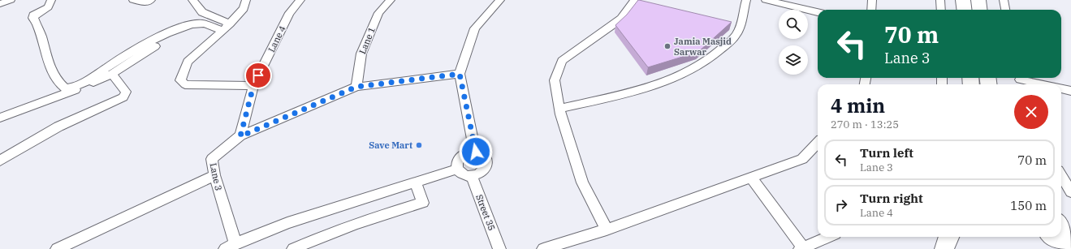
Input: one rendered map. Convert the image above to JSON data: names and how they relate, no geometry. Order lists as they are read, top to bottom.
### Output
{
  "streets": {
    "street": [
      "Lane 4",
      "Lane 1",
      "Lane 3",
      "Street 35"
    ]
  },
  "crossings": [
    ["Lane 4", "Lane 3"],
    ["Lane 1", "Lane 3"]
  ],
  "places": ["Jamia Masjid Sarwar", "Save Mart"],
  "page": {
    "turn": ["70 m", "Lane 3"],
    "heading": ["4 min", "270 m · 13:25"],
    "list": [
      {
        "name": "Turn left",
        "note": "Lane 3",
        "value": "70 m"
      },
      {
        "name": "Turn right",
        "note": "Lane 4",
        "value": "150 m"
      }
    ]
  }
}
